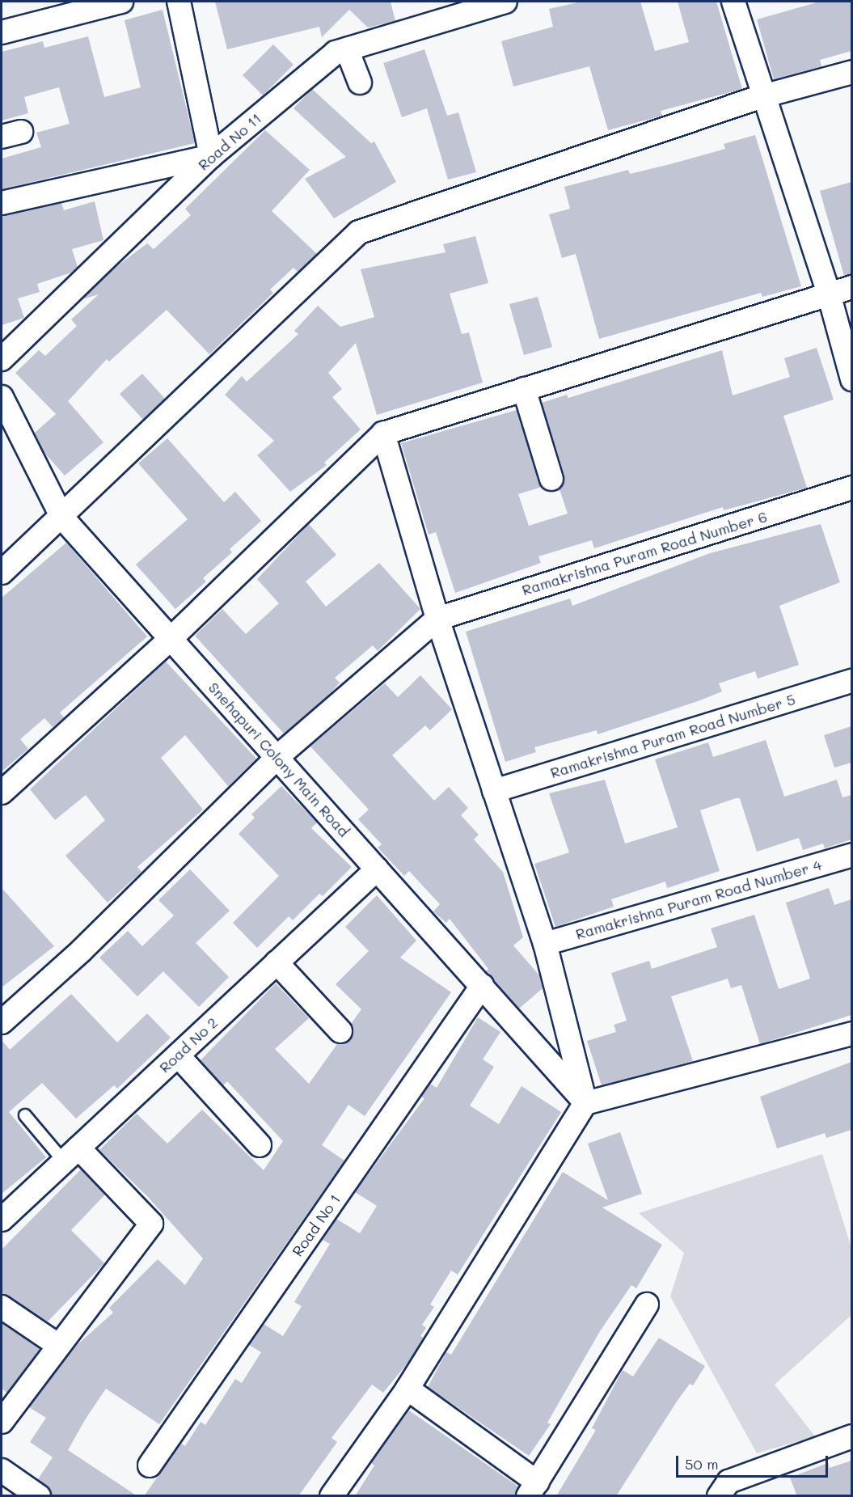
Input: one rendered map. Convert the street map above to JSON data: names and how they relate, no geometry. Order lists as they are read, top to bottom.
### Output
{
  "streets": {
    "street": [
      "Road No 11",
      "Ramakrishna Puram Road Number 6",
      "Ramakrishna Puram Road Number 5",
      "Snehapuri Colony Main Road",
      "Ramakrishna Puram Road Number 4",
      "Road No 2",
      "Road No 1"
    ]
  },
  "crossings": [
    ["Snehapuri Colony Main Road", "Road No 2"],
    ["Snehapuri Colony Main Road", "Road No 1"]
  ],
  "scale_bar": "50 m"
}
